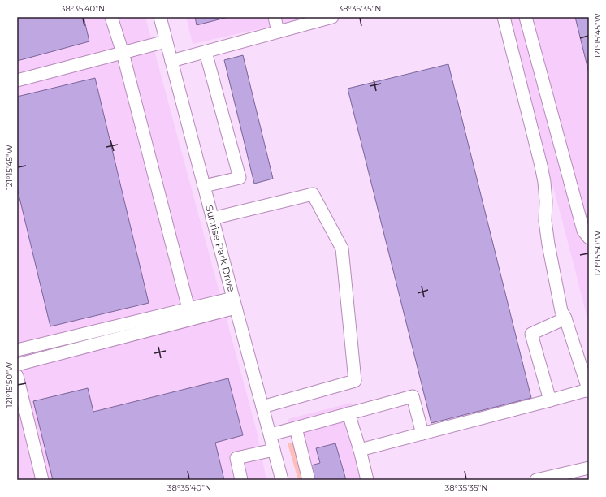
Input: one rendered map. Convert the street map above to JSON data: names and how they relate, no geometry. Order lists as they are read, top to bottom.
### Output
{
  "streets": {
    "street": ["Sunrise Park Drive"]
  },
  "coordinates": [
    "38°35'40\"N",
    "38°35'35\"N",
    "121°15'45\"W",
    "121°15'50\"W"
  ]
}
